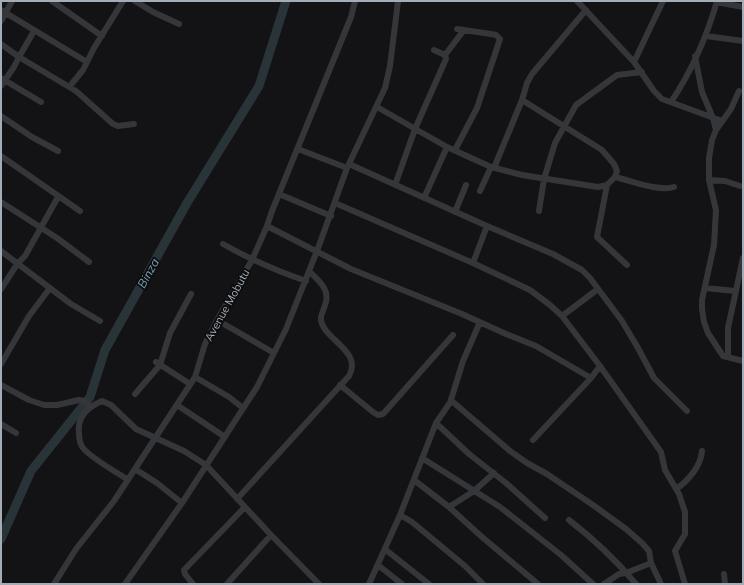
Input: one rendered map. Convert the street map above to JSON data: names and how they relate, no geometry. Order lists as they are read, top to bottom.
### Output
{
  "streets": {
    "street": ["Avenue Mobutu"]
  },
  "water": ["Binza"]
}
